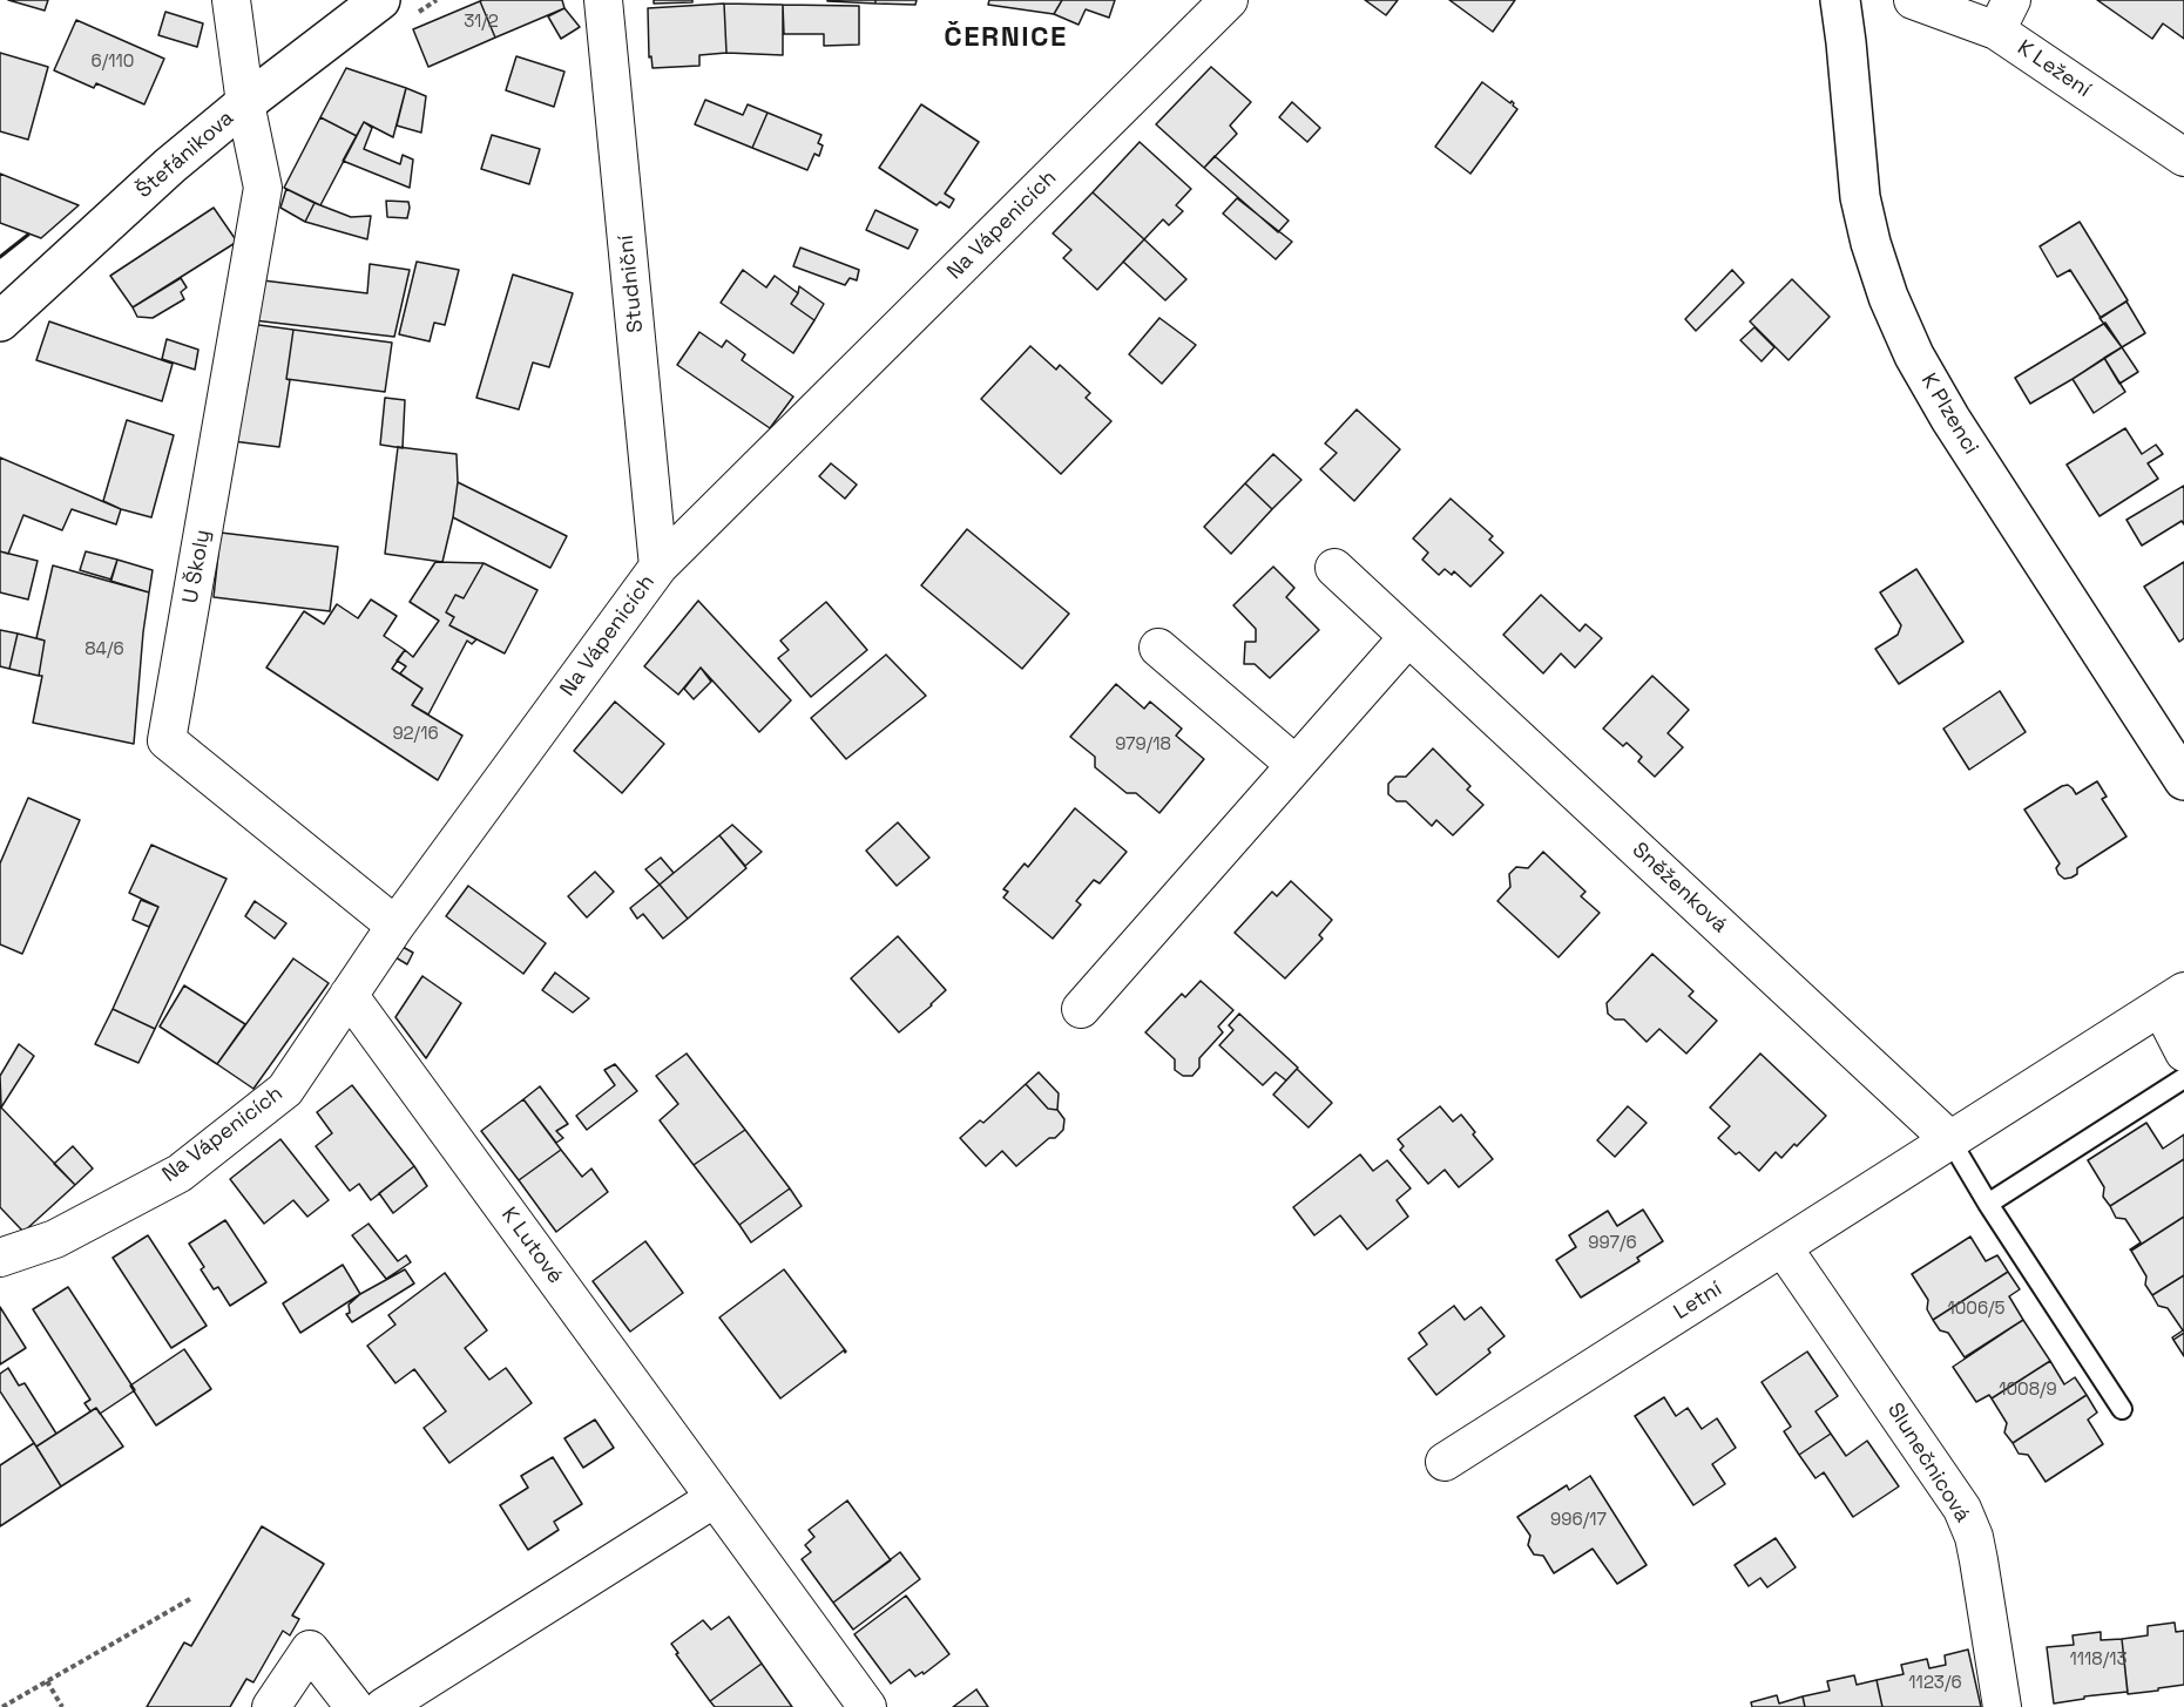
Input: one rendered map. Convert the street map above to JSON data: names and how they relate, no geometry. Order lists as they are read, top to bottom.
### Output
{
  "streets": {
    "street": [
      "K Ležení",
      "Štefánikova",
      "Na Vápenicích",
      "Studniční",
      "K Plzenci",
      "U Školy",
      "Sněženková",
      "K Lutové",
      "Letní",
      "Slunečnicová"
    ]
  },
  "crossings": [
    ["Štefánikova", "U Školy"],
    ["Na Vápenicích", "Studniční"],
    ["Na Vápenicích", "U Školy"],
    ["Na Vápenicích", "K Lutové"],
    ["Sněženková", "Letní"],
    ["Letní", "Slunečnicová"]
  ],
  "districts": ["ČERNICE"],
  "house_numbers": [
    "31/2",
    "6/110",
    "84/6",
    "92/16",
    "979/18",
    "997/6",
    "1006/5",
    "1008/9",
    "996/17",
    "1118/13",
    "1123/6"
  ]
}
